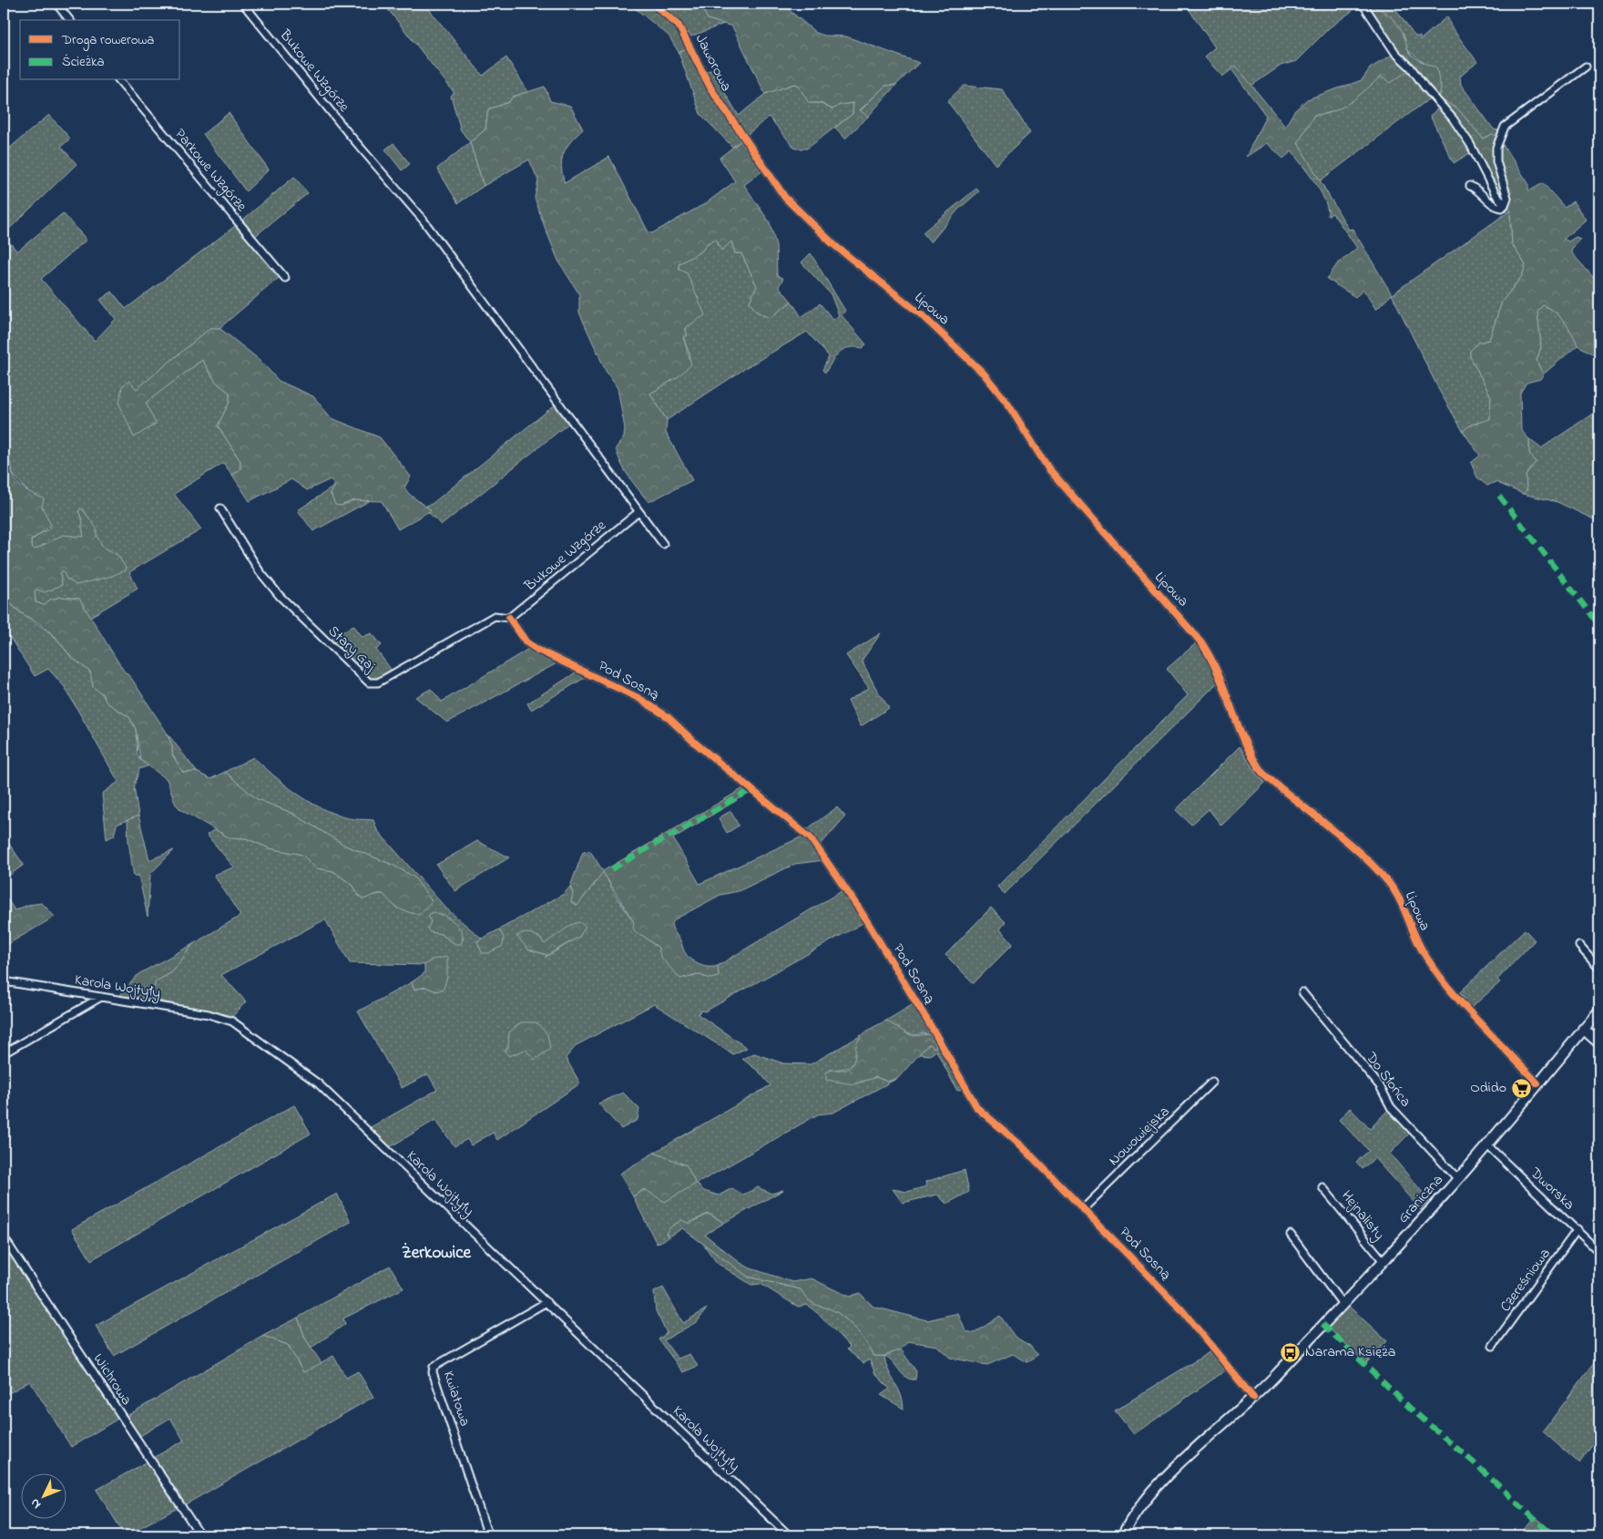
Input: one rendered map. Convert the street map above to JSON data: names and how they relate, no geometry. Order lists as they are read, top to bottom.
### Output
{
  "streets": {
    "street": [
      "Jaworowa",
      "Bukowe Wzgórze",
      "Parkowe Wzgórze",
      "Lipowa",
      "Stary Gaj",
      "Pod Sosną",
      "Karola Wojtyły",
      "Do Słońca",
      "Nowowiejska",
      "Dworska",
      "Graniczna",
      "Hejnalisty",
      "Czereśniowa",
      "Wichrowa",
      "Kwiatowa"
    ]
  },
  "crossings": [
    ["Jaworowa", "Lipowa"],
    ["Bukowe Wzgórze", "Stary Gaj"],
    ["Bukowe Wzgórze", "Pod Sosną"],
    ["Lipowa", "Graniczna"],
    ["Stary Gaj", "Pod Sosną"],
    ["Pod Sosną", "Nowowiejska"],
    ["Pod Sosną", "Graniczna"],
    ["Karola Wojtyły", "Kwiatowa"],
    ["Do Słońca", "Graniczna"],
    ["Dworska", "Graniczna"],
    ["Dworska", "Czereśniowa"],
    ["Graniczna", "Hejnalisty"]
  ],
  "districts": ["Żerkowice"],
  "places": {
    "supermarket": ["Odido"],
    "bus stop": ["Narama Księża"]
  },
  "legend": ["Droga rowerowa", "Ścieżka"],
  "north": "bottom left"
}
